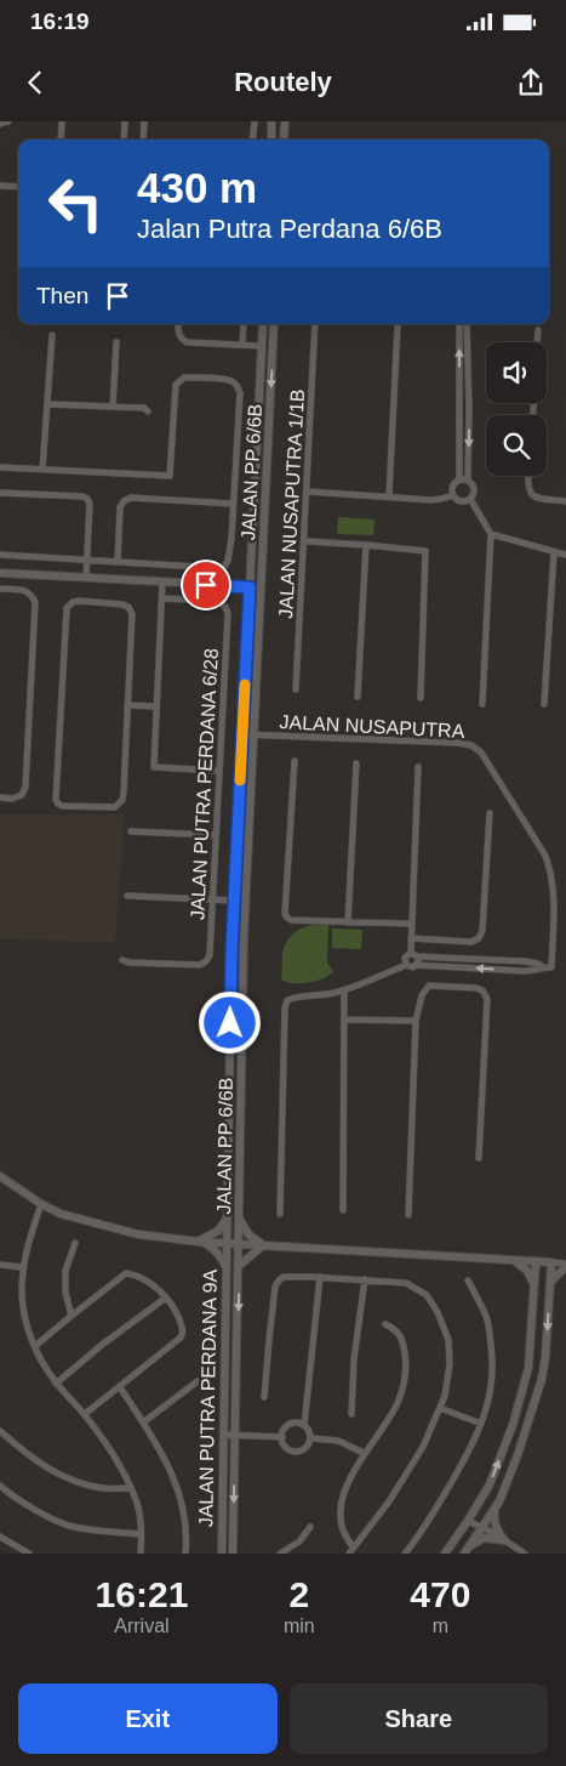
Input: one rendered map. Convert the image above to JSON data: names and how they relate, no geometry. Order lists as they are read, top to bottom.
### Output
{
  "streets": {
    "street": [
      "JALAN PP 6/6B",
      "JALAN NUSAPUTRA 1/1B",
      "JALAN NUSAPUTRA",
      "JALAN PUTRA PERDANA 6/28",
      "JALAN PUTRA PERDANA 9A"
    ]
  },
  "crossings": [
    ["JALAN PP 6/6B", "JALAN NUSAPUTRA"],
    ["JALAN PP 6/6B", "JALAN PUTRA PERDANA 9A"]
  ],
  "page": {
    "status": "16:19",
    "header": "Routely",
    "turn": ["430 m", "Jalan Putra Perdana 6/6B"],
    "then": "Then",
    "eta": [
      "16:21",
      "Arrival",
      "2",
      "min",
      "470",
      "m"
    ],
    "buttons": ["Exit", "Share"]
  }
}
